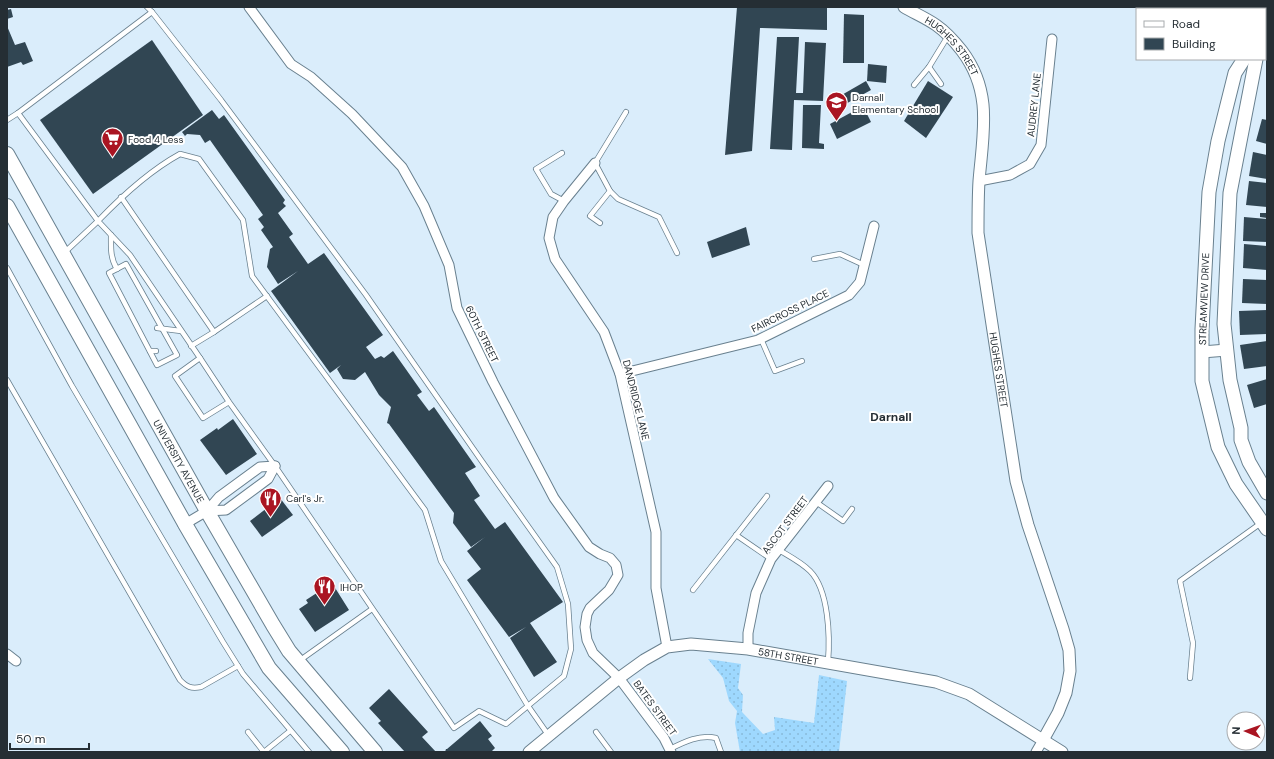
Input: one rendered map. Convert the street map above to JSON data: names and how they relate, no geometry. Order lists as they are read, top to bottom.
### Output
{
  "streets": {
    "main road": ["STREAMVIEW DRIVE", "UNIVERSITY AVENUE"],
    "street": [
      "HUGHES STREET",
      "AUDREY LANE",
      "FAIRCROSS PLACE",
      "60TH STREET",
      "DANDRIDGE LANE",
      "ASCOT STREET",
      "58TH STREET",
      "BATES STREET"
    ]
  },
  "crossings": [
    ["HUGHES STREET", "AUDREY LANE"],
    ["HUGHES STREET", "58TH STREET"],
    ["FAIRCROSS PLACE", "DANDRIDGE LANE"],
    ["60TH STREET", "58TH STREET"],
    ["60TH STREET", "BATES STREET"],
    ["DANDRIDGE LANE", "58TH STREET"],
    ["ASCOT STREET", "58TH STREET"],
    ["58TH STREET", "BATES STREET"]
  ],
  "districts": ["Darnall"],
  "places": {
    "school or university": ["Darnall Elementary School"],
    "supermarket": ["Food 4 Less"],
    "restaurant": ["Carl's Jr.", "IHOP"]
  },
  "legend": ["Road", "Building"],
  "scale_bar": "50 m",
  "north": "left"
}
